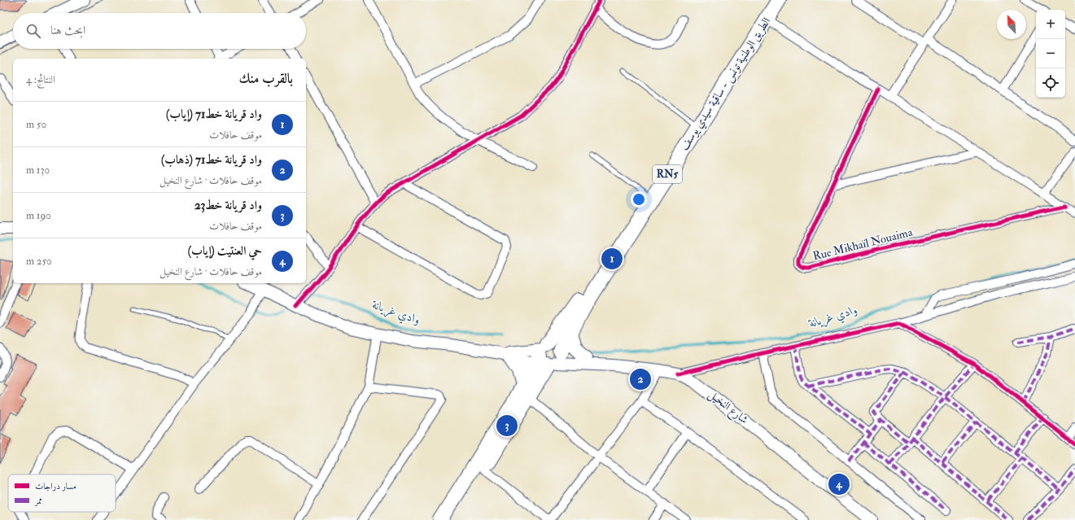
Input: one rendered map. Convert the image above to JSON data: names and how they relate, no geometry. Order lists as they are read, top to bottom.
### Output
{
  "streets": {
    "highway": ["الطريق الوطنية تونس - ساقية سيدي يوسف", "RN5"],
    "main road": ["شارع النخيل"],
    "street": ["Rue Mikhaïl Nouaima"]
  },
  "crossings": [
    ["الطريق الوطنية تونس - ساقية سيدي يوسف", "شارع النخيل"]
  ],
  "water": ["وادي غريانة"],
  "legend": ["مسار دراجات", "ممر"],
  "north": "top left",
  "page": {
    "map_buttons": ["+", "−"],
    "search": "ابحث هنا",
    "heading": ["بالقرب منك", "النتائج: 4"],
    "list": [
      {
        "mark": "1",
        "name": "واد قريانة خط71 (إياب)",
        "note": "موقف حافلات",
        "value": "50 m"
      },
      {
        "mark": "2",
        "name": "واد قريانة خط71 (ذهاب)",
        "note": "موقف حافلات · شارع النخيل",
        "value": "130 m"
      },
      {
        "mark": "3",
        "name": "واد قريانة خط23",
        "note": "موقف حافلات",
        "value": "190 m"
      },
      {
        "mark": "4",
        "name": "حي العنتيت (إياب)",
        "note": "موقف حافلات · شارع النخيل",
        "value": "250 m"
      }
    ],
    "pins": [
      "1",
      "2",
      "3",
      "4"
    ]
  }
}
